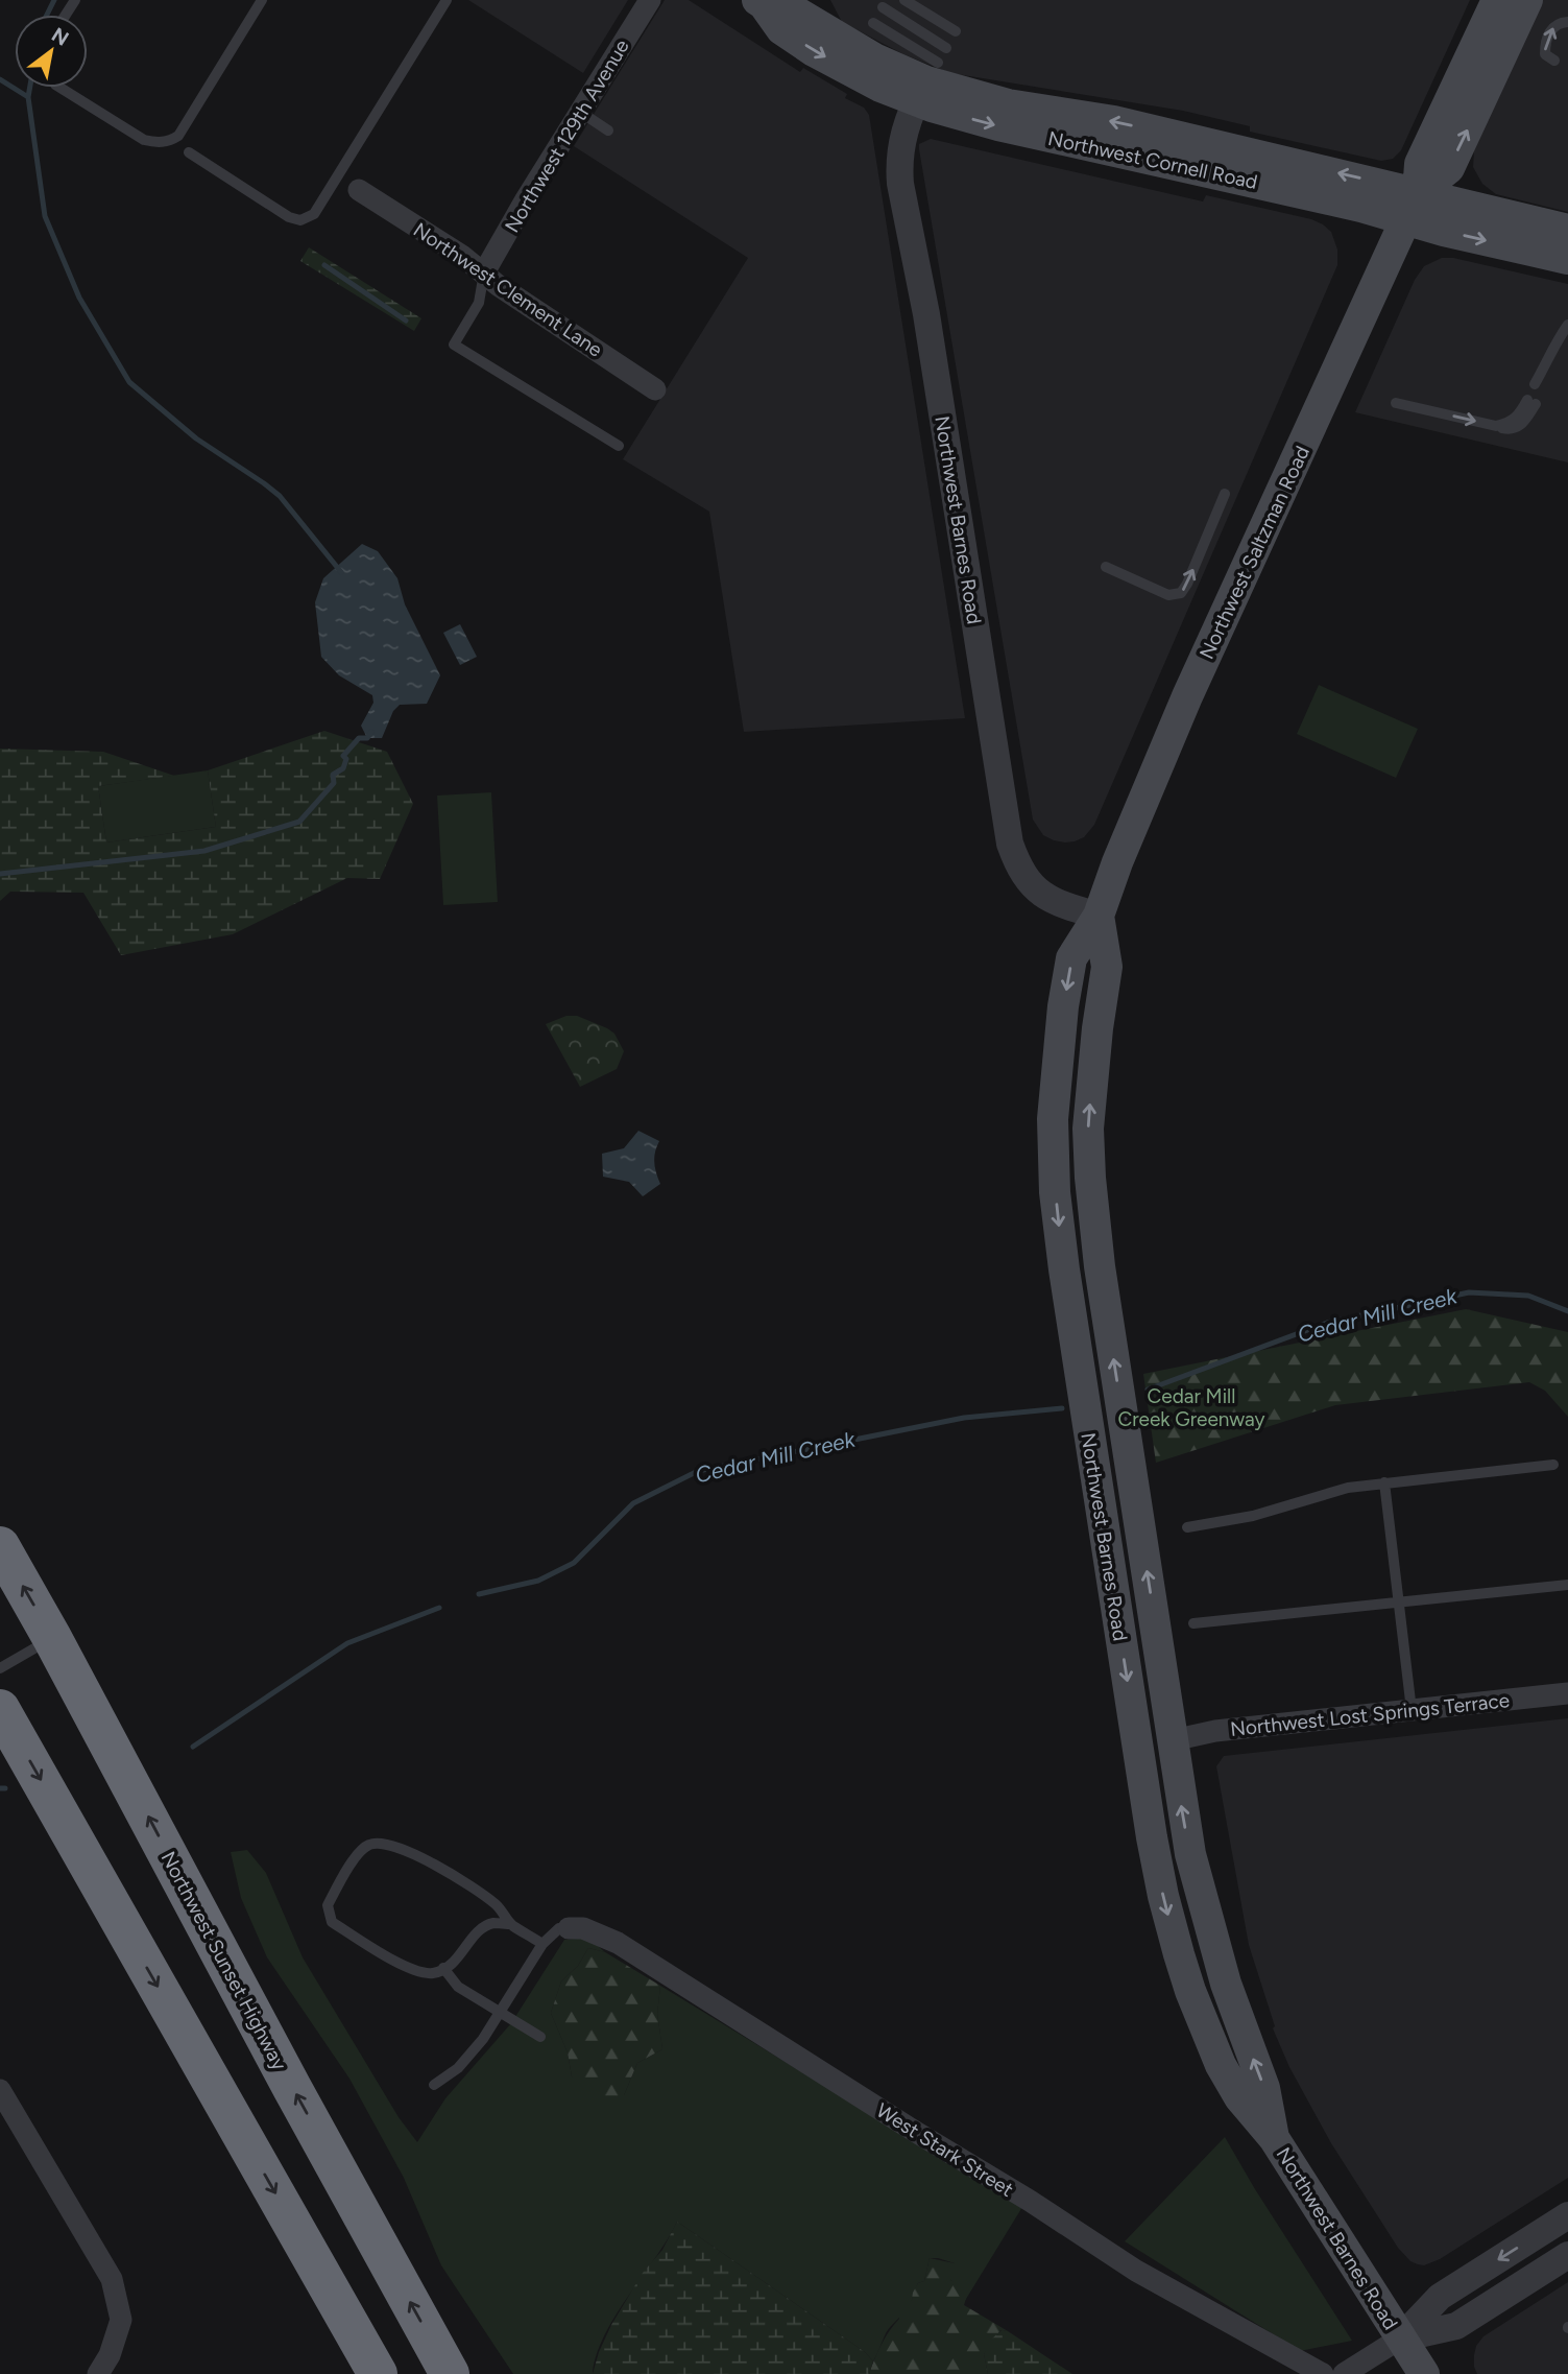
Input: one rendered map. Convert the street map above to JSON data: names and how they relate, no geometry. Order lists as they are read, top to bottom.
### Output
{
  "streets": {
    "highway": ["Northwest Sunset Highway"],
    "main road": ["Northwest Cornell Road", "Northwest Barnes Road", "Northwest Saltzman Road"],
    "street": [
      "Northwest 129th Avenue",
      "Northwest Clement Lane",
      "Northwest Lost Springs Terrace",
      "West Stark Street"
    ]
  },
  "crossings": [
    ["Northwest 129th Avenue", "Northwest Clement Lane"],
    ["Northwest Cornell Road", "Northwest Barnes Road"],
    ["Northwest Cornell Road", "Northwest Saltzman Road"],
    ["Northwest Barnes Road", "Northwest Saltzman Road"],
    ["Northwest Barnes Road", "Northwest Lost Springs Terrace"]
  ],
  "water": ["Cedar Mill Creek"],
  "parks": ["Cedar Mill Creek Greenway"],
  "north": "top right"
}
